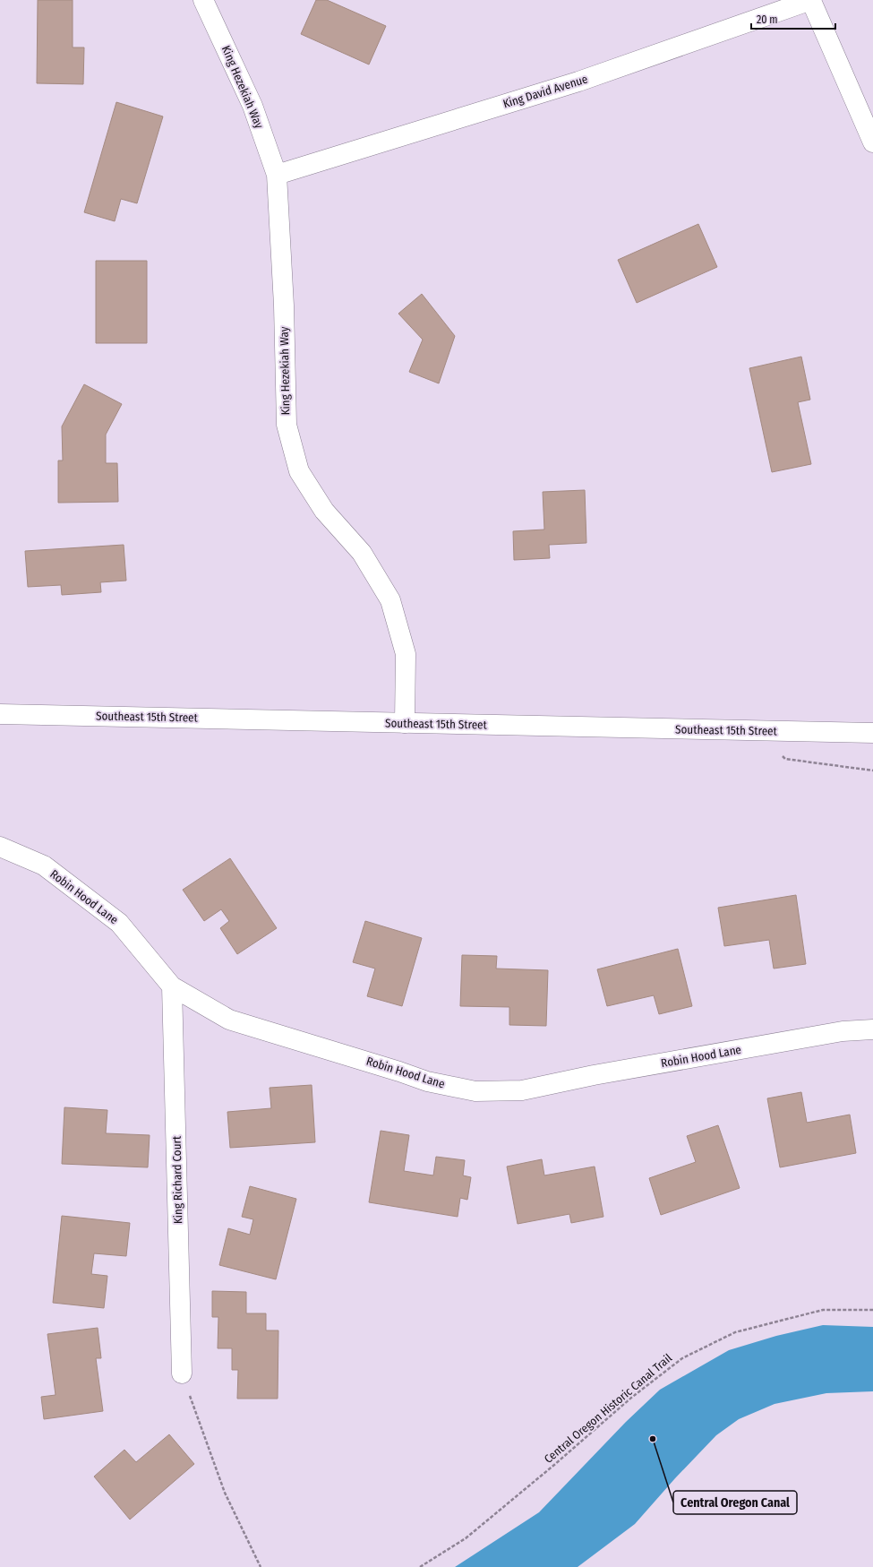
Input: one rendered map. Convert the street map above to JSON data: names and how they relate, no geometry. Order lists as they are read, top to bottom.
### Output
{
  "streets": {
    "street": [
      "King Hezekiah Way",
      "King David Avenue",
      "Southeast 15th Street",
      "Robin Hood Lane",
      "King Richard Court"
    ],
    "path": ["Central Oregon Historic Canal Trail"]
  },
  "crossings": [
    ["King Hezekiah Way", "King David Avenue"],
    ["King Hezekiah Way", "Southeast 15th Street"],
    ["Robin Hood Lane", "King Richard Court"]
  ],
  "places": ["Central Oregon Canal"],
  "scale_bar": "20 m"
}
